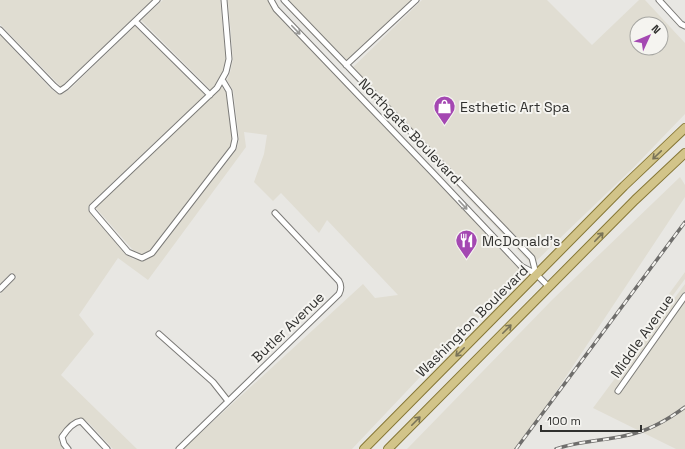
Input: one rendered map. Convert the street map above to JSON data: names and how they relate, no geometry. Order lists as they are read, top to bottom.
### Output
{
  "streets": {
    "main road": ["Washington Boulevard"],
    "street": ["Northgate Boulevard", "Butler Avenue", "Middle Avenue"]
  },
  "crossings": [
    ["Northgate Boulevard", "Washington Boulevard"]
  ],
  "places": {
    "shop": ["Esthetic Art Spa"],
    "restaurant": ["McDonald's"]
  },
  "scale_bar": "100 m",
  "north": "top right"
}
